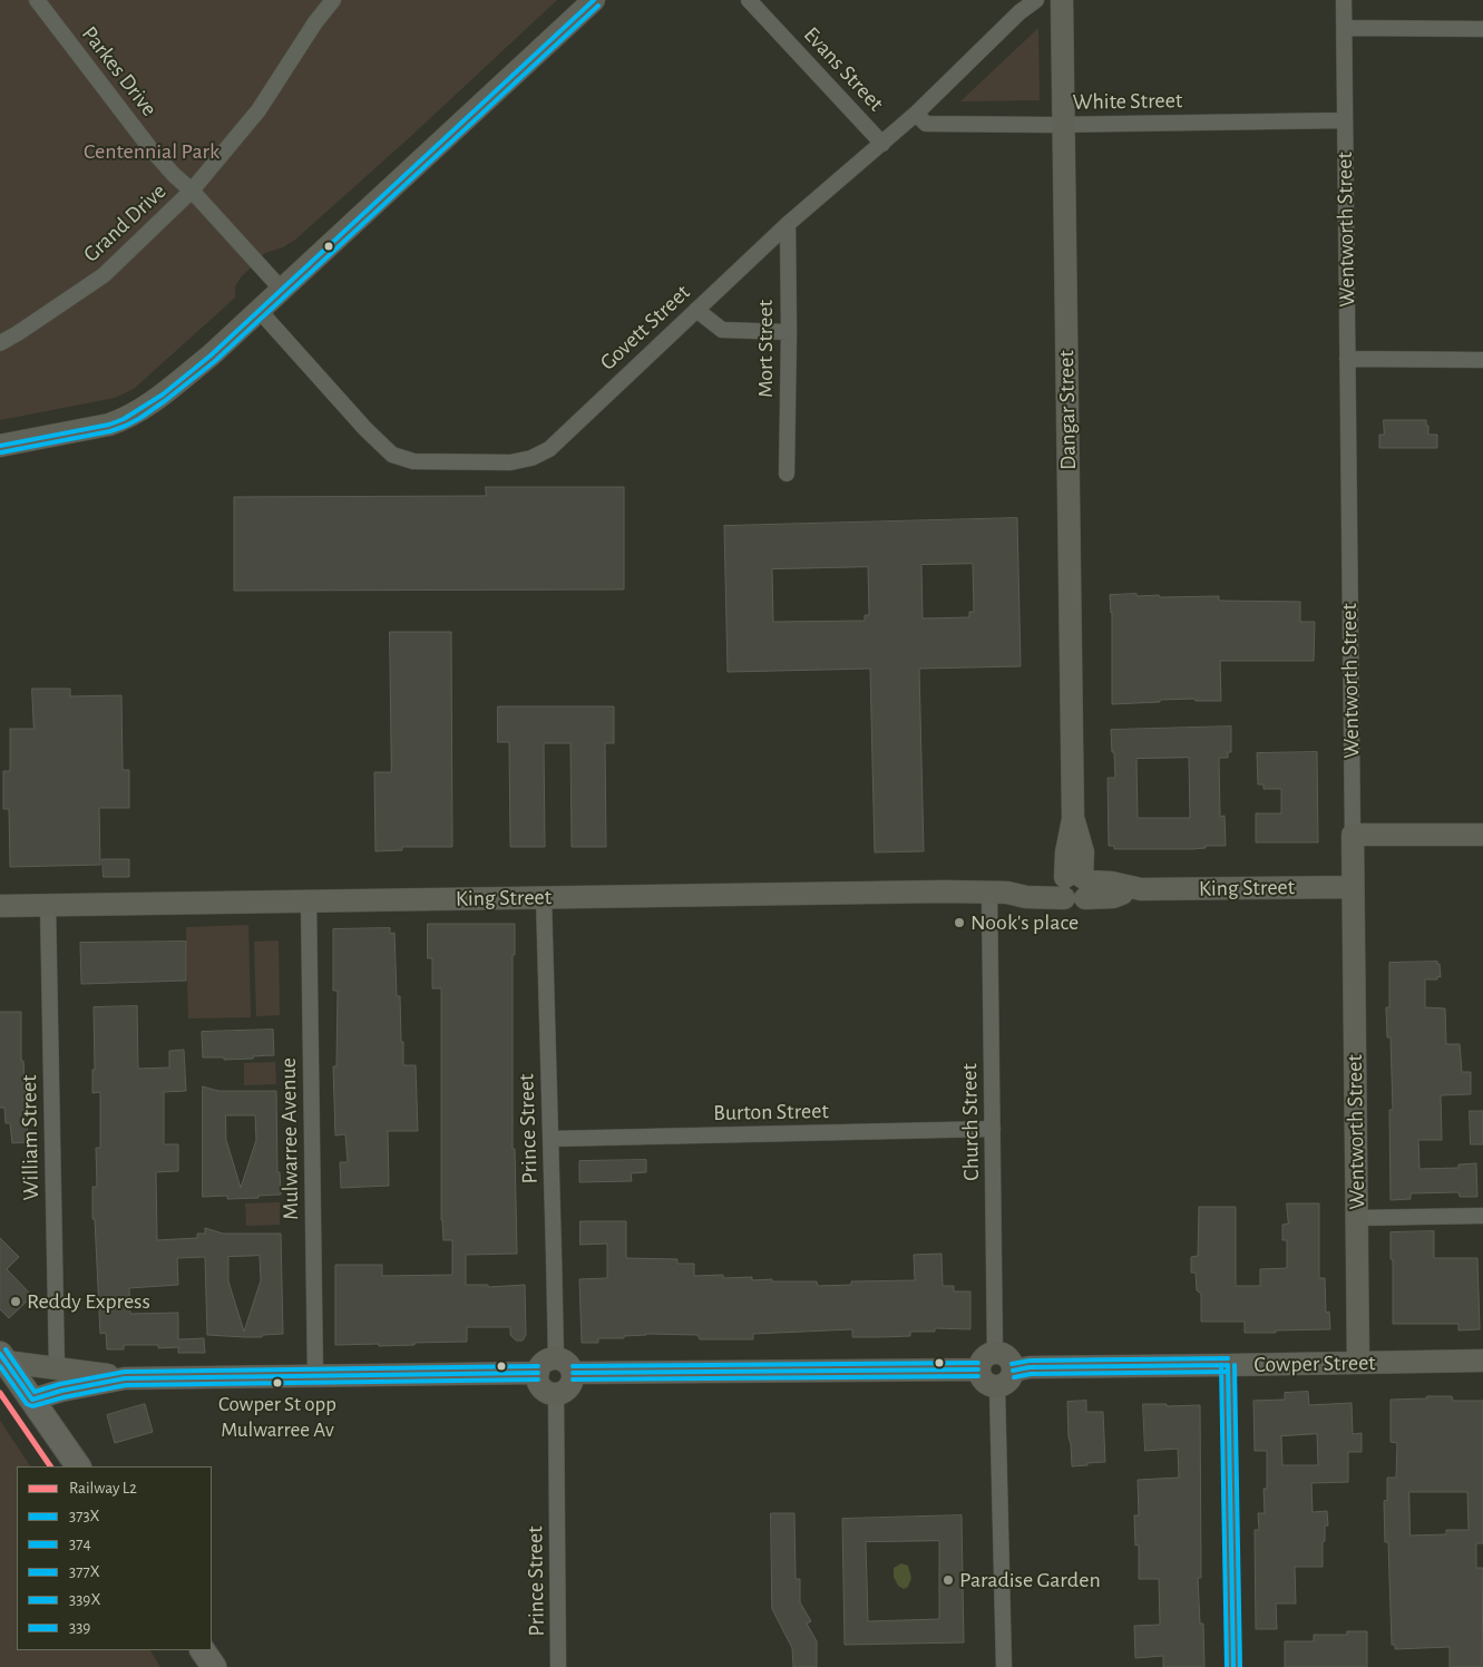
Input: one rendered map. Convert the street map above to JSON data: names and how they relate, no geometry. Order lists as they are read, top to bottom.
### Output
{
  "streets": {
    "street": [
      "Evans Street",
      "Parkes Drive",
      "White Street",
      "Grand Drive",
      "Wentworth Street",
      "Govett Street",
      "Mort Street",
      "Dangar Street",
      "King Street",
      "Burton Street",
      "Church Street",
      "Prince Street",
      "William Street",
      "Mulwarree Avenue",
      "Cowper Street"
    ]
  },
  "crossings": [
    ["Evans Street", "Govett Street"],
    ["Parkes Drive", "Grand Drive"],
    ["White Street", "Wentworth Street"],
    ["White Street", "Govett Street"],
    ["White Street", "Dangar Street"],
    ["Wentworth Street", "King Street"],
    ["Wentworth Street", "Cowper Street"],
    ["Govett Street", "Mort Street"],
    ["Dangar Street", "King Street"],
    ["King Street", "Church Street"],
    ["King Street", "Prince Street"],
    ["King Street", "William Street"],
    ["King Street", "Mulwarree Avenue"],
    ["Burton Street", "Church Street"],
    ["Burton Street", "Prince Street"],
    ["Church Street", "Cowper Street"]
  ],
  "parks": ["Centennial Park"],
  "places": [
    "Nook's place",
    "Reddy Express",
    "Cowper St opp Mulwarree Av",
    "Paradise Garden"
  ],
  "lines": [
    "transit line 339X",
    "transit line 339",
    "transit line 377X",
    "transit line 373X",
    "transit line 374",
    "rail line L2"
  ],
  "legend": [
    "Railway L2",
    "373X",
    "374",
    "377X",
    "339X",
    "339"
  ]
}
